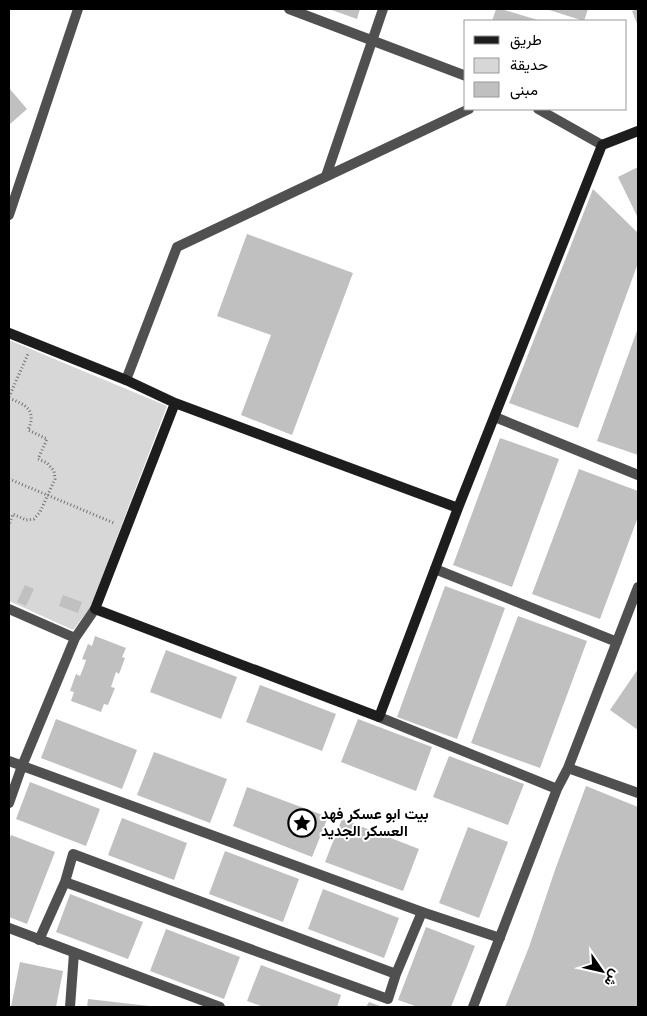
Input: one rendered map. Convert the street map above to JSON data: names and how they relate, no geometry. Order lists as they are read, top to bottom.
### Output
{
  "places": {
    "place": ["بيت ابو عسكر فهد العسكر الجديد"]
  },
  "legend": ["طريق", "حديقة", "مبنى"],
  "north": "bottom right"
}
